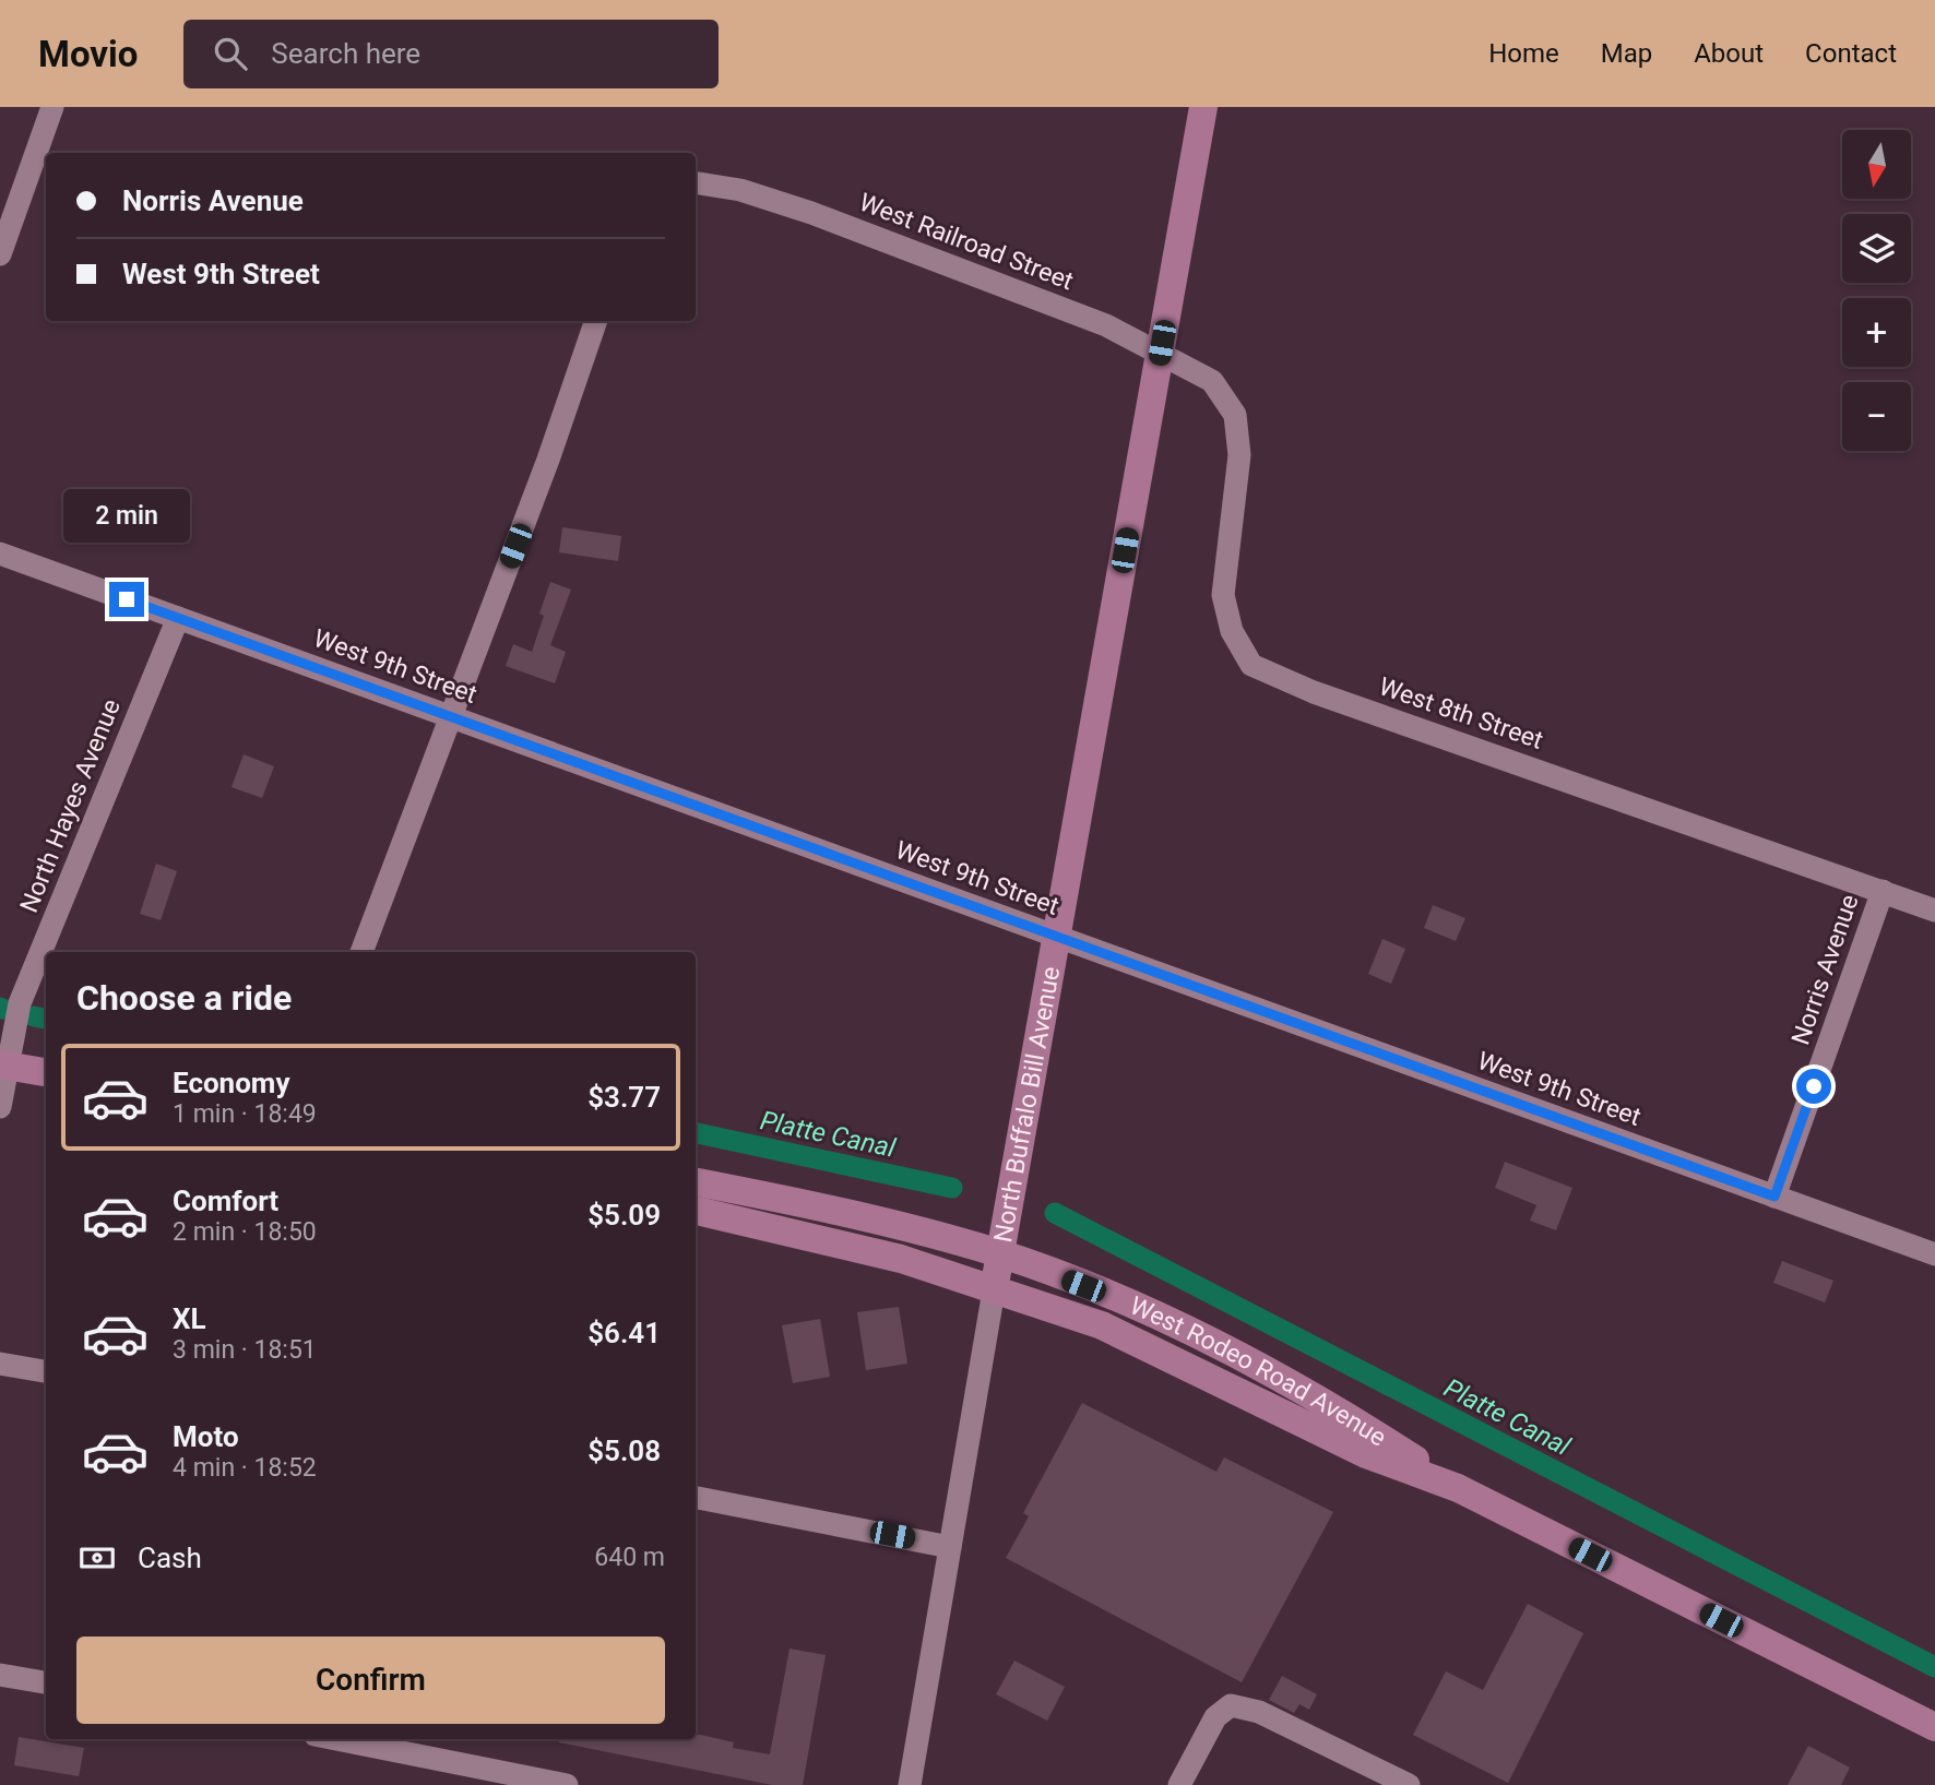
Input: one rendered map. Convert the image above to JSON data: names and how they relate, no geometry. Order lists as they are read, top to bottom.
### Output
{
  "streets": {
    "main road": ["North Buffalo Bill Avenue", "West Rodeo Road Avenue"],
    "street": [
      "West Railroad Street",
      "West 9th Street",
      "West 8th Street",
      "North Hayes Avenue",
      "Norris Avenue"
    ]
  },
  "crossings": [
    ["West Railroad Street", "West 8th Street"],
    ["West 9th Street", "North Hayes Avenue"],
    ["West 9th Street", "Norris Avenue"],
    ["West 9th Street", "North Buffalo Bill Avenue"],
    ["West 8th Street", "Norris Avenue"],
    ["North Buffalo Bill Avenue", "West Rodeo Road Avenue"]
  ],
  "water": ["Platte Canal"],
  "north": "bottom",
  "page": {
    "header": "Movio",
    "search": "Search here",
    "nav": [
      "Home",
      "Map",
      "About",
      "Contact"
    ],
    "map_buttons": ["+", "−"],
    "banner": ["Norris Avenue", "West 9th Street"],
    "bubble": "2 min",
    "heading": "Choose a ride",
    "list": [
      {
        "name": "Economy",
        "note": "1 min · 18:49",
        "value": "$3.77"
      },
      {
        "name": "Comfort",
        "note": "2 min · 18:50",
        "value": "$5.09"
      },
      {
        "name": "XL",
        "note": "3 min · 18:51",
        "value": "$6.41"
      },
      {
        "name": "Moto",
        "note": "4 min · 18:52",
        "value": "$5.08"
      }
    ],
    "pay": ["Cash", "640 m"],
    "buttons": "Confirm"
  }
}
